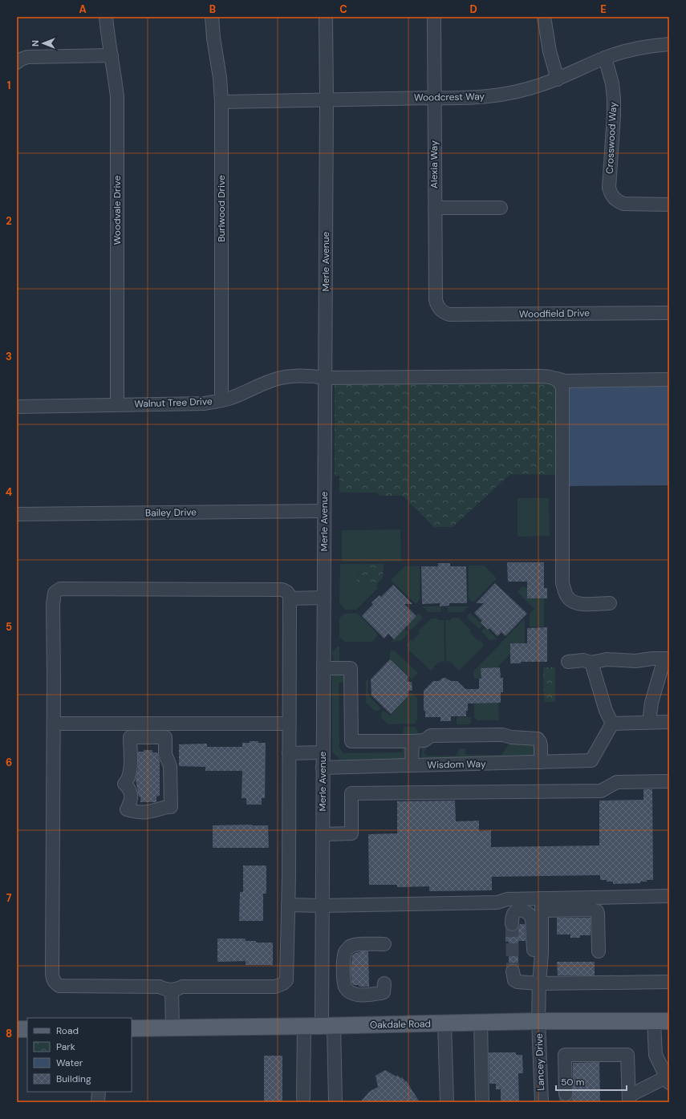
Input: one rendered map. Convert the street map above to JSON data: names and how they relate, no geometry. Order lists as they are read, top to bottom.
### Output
{
  "streets": {
    "main road": ["Oakdale Road"],
    "street": [
      "Woodcrest Way",
      "Crosswood Way",
      "Alexia Way",
      "Burlwood Drive",
      "Woodvale Drive",
      "Merle Avenue",
      "Woodfield Drive",
      "Walnut Tree Drive",
      "Bailey Drive",
      "Wisdom Way",
      "Lancey Drive"
    ]
  },
  "crossings": [
    ["Woodcrest Way", "Crosswood Way"],
    ["Woodcrest Way", "Alexia Way"],
    ["Woodcrest Way", "Burlwood Drive"],
    ["Woodcrest Way", "Merle Avenue"],
    ["Alexia Way", "Woodfield Drive"],
    ["Burlwood Drive", "Walnut Tree Drive"],
    ["Woodvale Drive", "Walnut Tree Drive"],
    ["Merle Avenue", "Walnut Tree Drive"],
    ["Merle Avenue", "Bailey Drive"],
    ["Merle Avenue", "Wisdom Way"],
    ["Merle Avenue", "Oakdale Road"],
    ["Oakdale Road", "Lancey Drive"]
  ],
  "legend": [
    "Road",
    "Park",
    "Water",
    "Building"
  ],
  "scale_bar": "50 m",
  "north": "left",
  "grid": {
    "columns": [
      "A",
      "B",
      "C",
      "D",
      "E"
    ],
    "rows": [
      "1",
      "2",
      "3",
      "4",
      "5",
      "6",
      "7",
      "8"
    ]
  }
}
